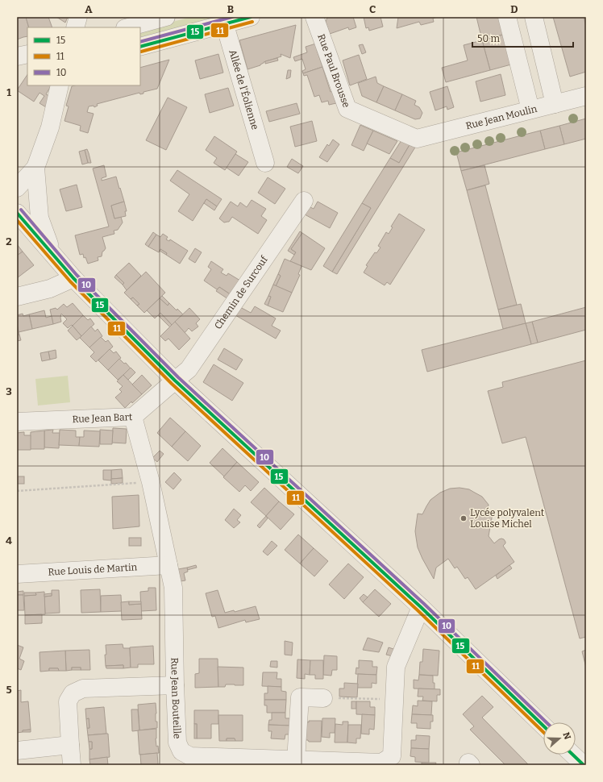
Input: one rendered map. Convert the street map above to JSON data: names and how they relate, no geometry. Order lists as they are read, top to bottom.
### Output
{
  "streets": {
    "street": [
      "Rue Paul Brousse",
      "Allée de l'Éolienne",
      "Rue Jean Moulin",
      "Chemin de Surcouf",
      "Rue Jean Bart",
      "Rue Louis de Martin",
      "Rue Jean Bouteille"
    ]
  },
  "crossings": [
    ["Rue Paul Brousse", "Rue Jean Moulin"],
    ["Chemin de Surcouf", "Rue Jean Bart"],
    ["Rue Jean Bart", "Rue Jean Bouteille"],
    ["Rue Louis de Martin", "Rue Jean Bouteille"]
  ],
  "places": ["Lycée polyvalent Louise Michel"],
  "lines": ["transit line 15", "transit line 10", "transit line 11"],
  "legend": ["15", "11", "10"],
  "scale_bar": "50 m",
  "north": "right",
  "grid": {
    "columns": [
      "A",
      "B",
      "C",
      "D"
    ],
    "rows": [
      "1",
      "2",
      "3",
      "4",
      "5"
    ]
  }
}
